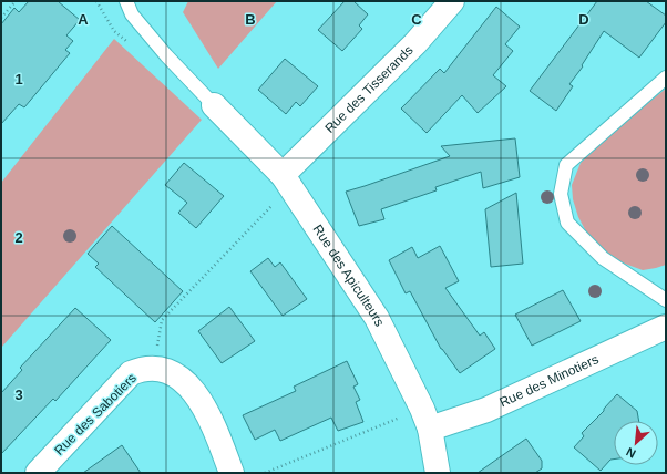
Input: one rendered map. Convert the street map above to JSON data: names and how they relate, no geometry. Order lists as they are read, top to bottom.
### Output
{
  "streets": {
    "street": [
      "Rue des Tisserands",
      "Rue des Apiculteurs",
      "Rue des Minotiers",
      "Rue des Sabotiers"
    ]
  },
  "crossings": [
    ["Rue des Tisserands", "Rue des Apiculteurs"],
    ["Rue des Apiculteurs", "Rue des Minotiers"]
  ],
  "north": "bottom left",
  "grid": {
    "columns": [
      "A",
      "B",
      "C",
      "D"
    ],
    "rows": ["1", "2", "3"]
  }
}
